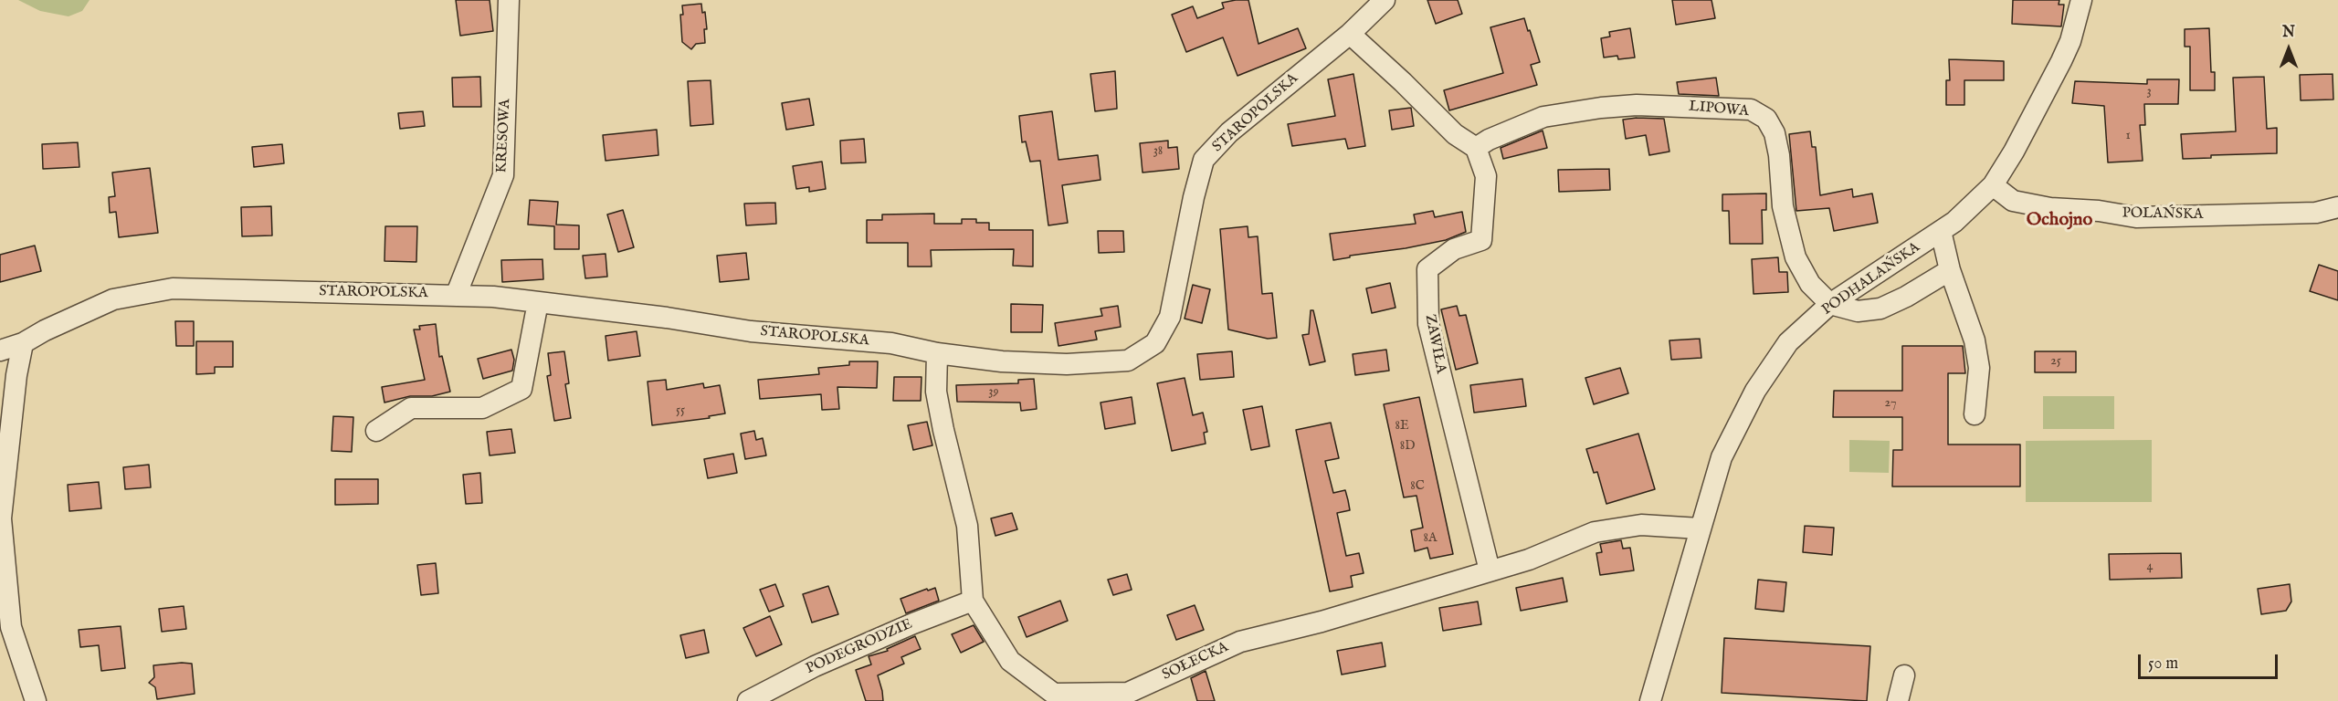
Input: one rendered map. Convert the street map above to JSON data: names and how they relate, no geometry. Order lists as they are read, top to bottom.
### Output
{
  "streets": {
    "street": [
      "LIPOWA",
      "STAROPOLSKA",
      "KRESOWA",
      "POLAŃSKA",
      "PODHALAŃSKA",
      "ZAWIŁA",
      "PODEGRODZIE",
      "SOŁECKA"
    ]
  },
  "crossings": [
    ["LIPOWA", "PODHALAŃSKA"],
    ["LIPOWA", "ZAWIŁA"],
    ["STAROPOLSKA", "KRESOWA"],
    ["STAROPOLSKA", "SOŁECKA"],
    ["POLAŃSKA", "PODHALAŃSKA"],
    ["PODHALAŃSKA", "SOŁECKA"],
    ["ZAWIŁA", "SOŁECKA"],
    ["PODEGRODZIE", "SOŁECKA"]
  ],
  "districts": ["Ochojno"],
  "house_numbers": [
    "3",
    "1",
    "38",
    "25",
    "39",
    "27",
    "55",
    "8E",
    "8D",
    "8C",
    "8A",
    "4"
  ],
  "scale_bar": "50 m",
  "north": "top"
}
